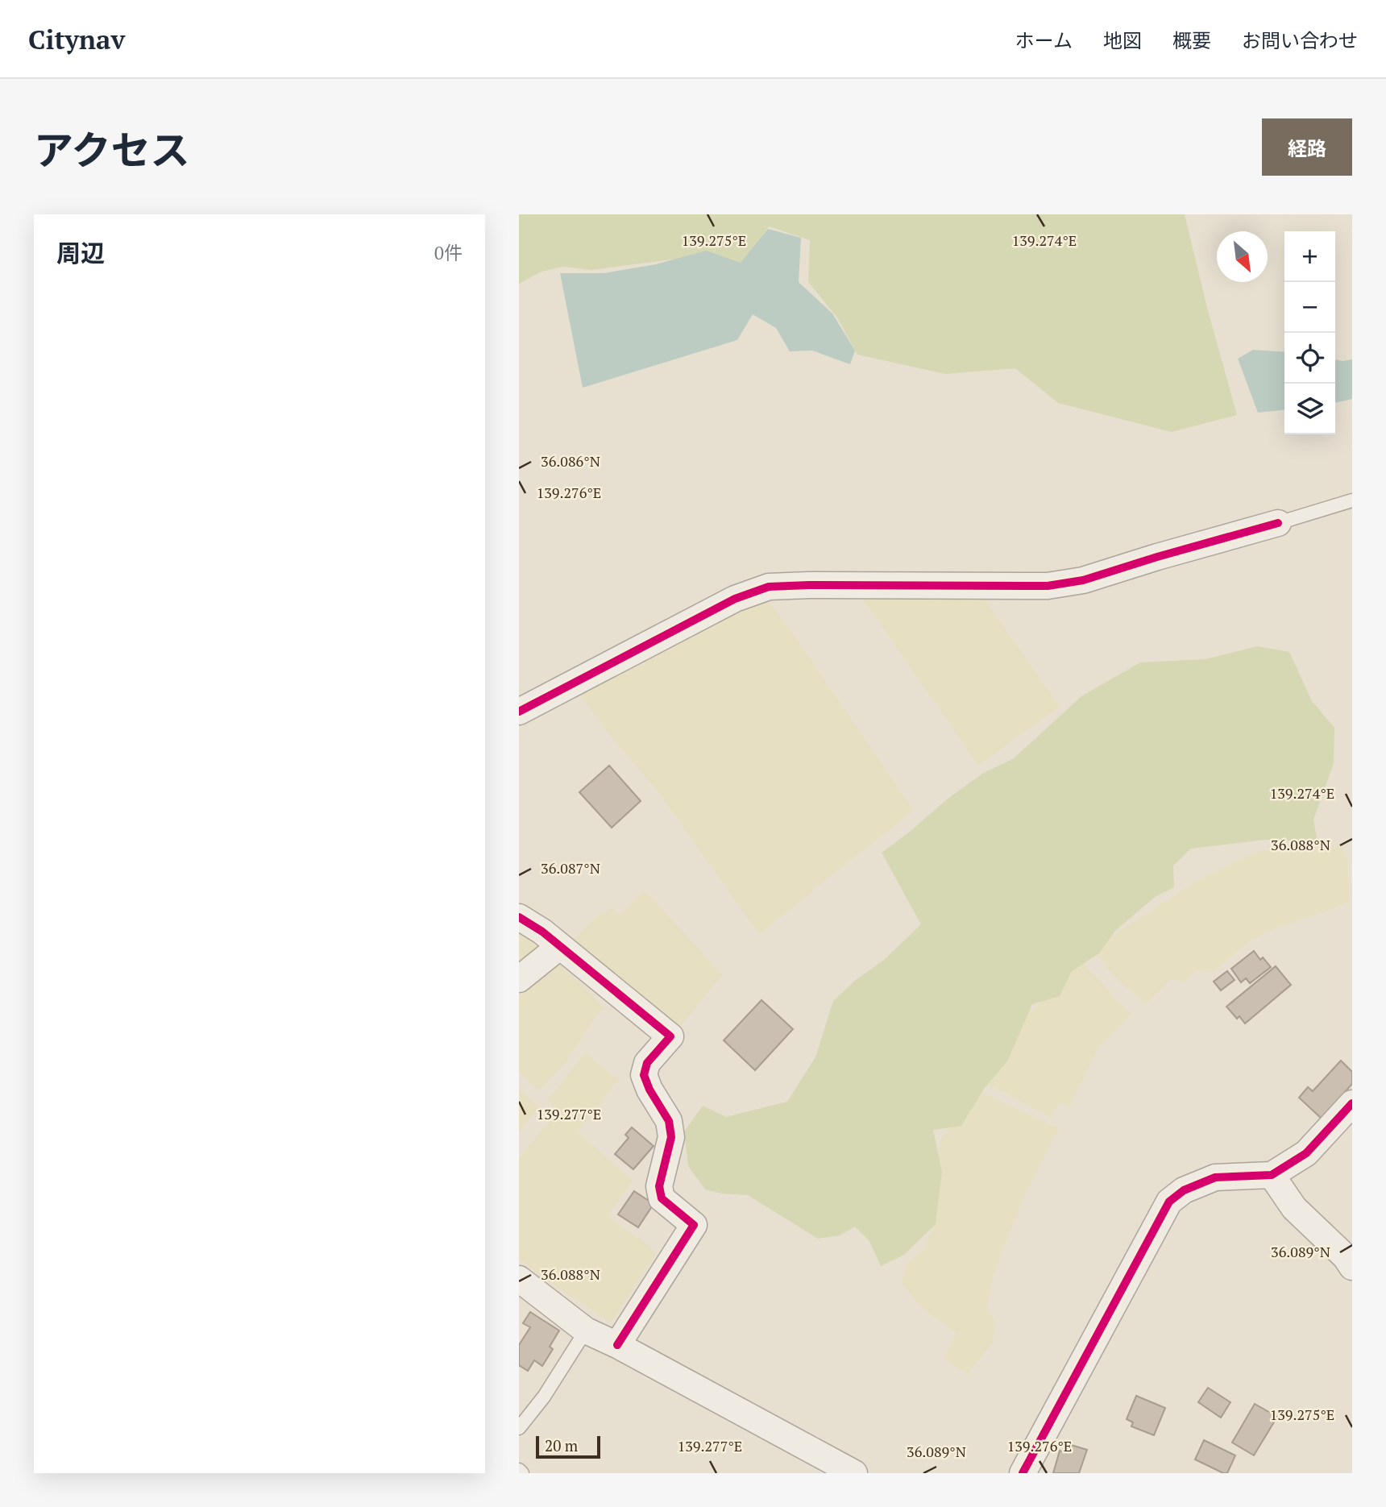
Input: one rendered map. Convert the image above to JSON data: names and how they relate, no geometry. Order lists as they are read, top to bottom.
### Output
{
  "scale_bar": "20 m",
  "north": "bottom right",
  "page": {
    "header": "Citynav",
    "nav": [
      "ホーム",
      "地図",
      "概要",
      "お問い合わせ"
    ],
    "title": "アクセス",
    "buttons": "経路",
    "heading": ["周辺", "0件"],
    "map_buttons": ["+", "−"],
    "scale": "20 m"
  },
  "coordinates": [
    "139.275°E",
    "139.274°E",
    "36.086°N",
    "139.276°E",
    "36.088°N",
    "36.087°N",
    "139.277°E",
    "36.089°N"
  ]
}
